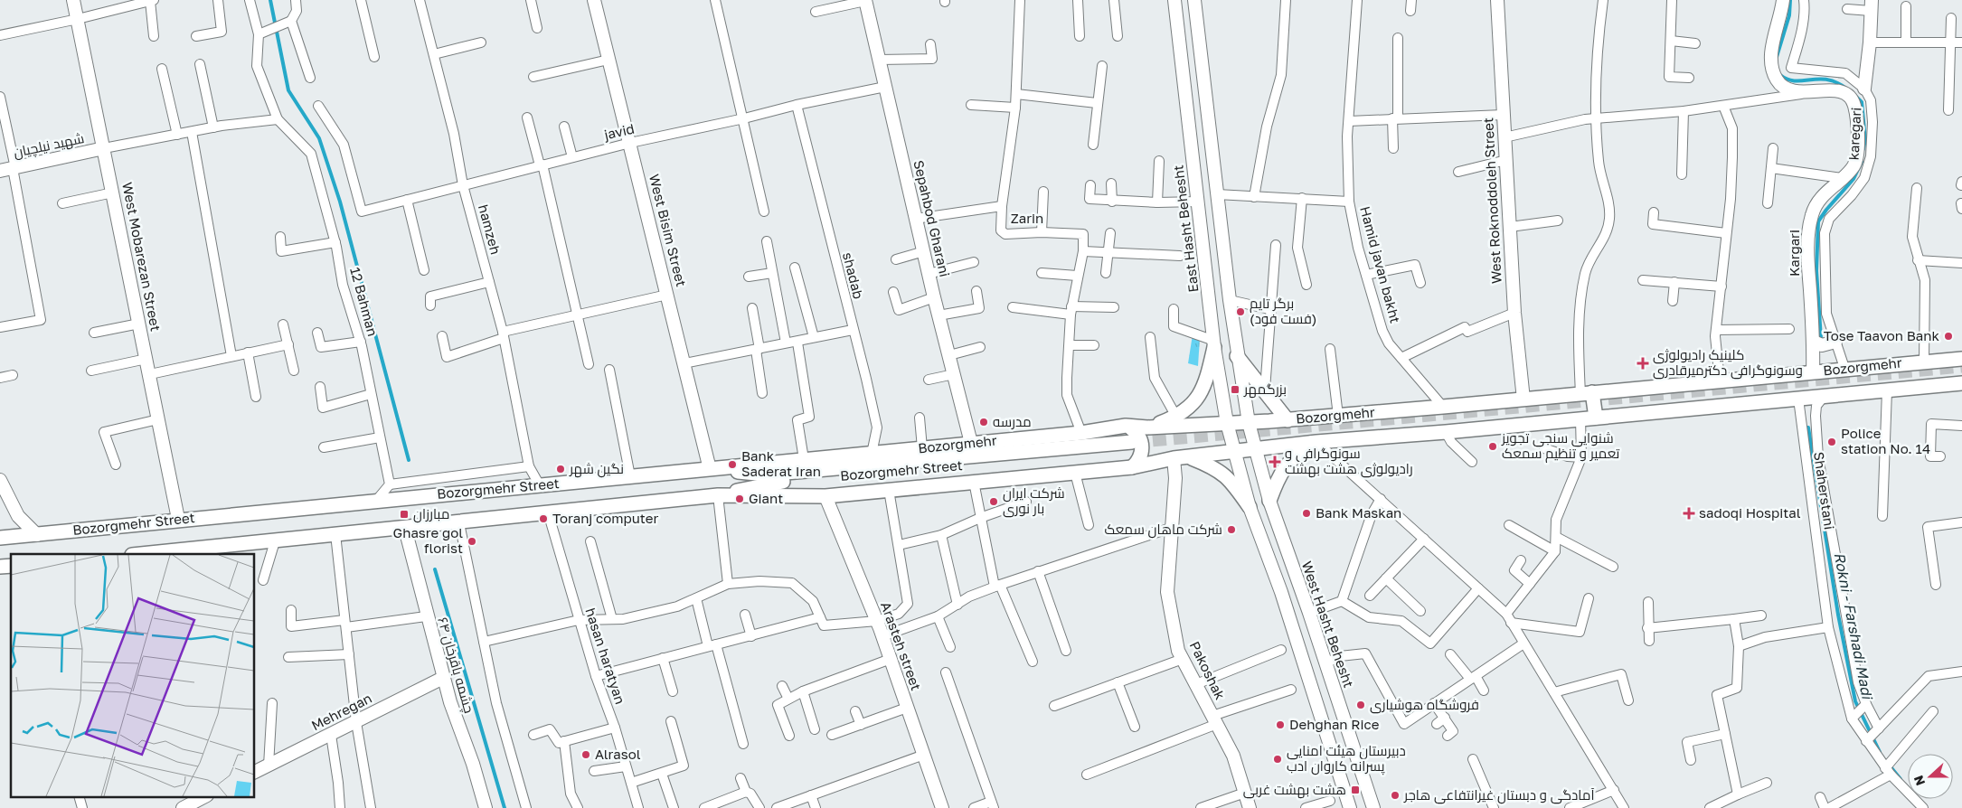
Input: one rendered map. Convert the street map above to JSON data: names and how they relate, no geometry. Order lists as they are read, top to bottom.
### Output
{
  "streets": {
    "main road": ["Bozorgmehr", "Bozorgmehr Street"],
    "street": [
      "javid",
      "karegari",
      "شهید نیلچیان",
      "West Roknoddoleh Street",
      "Sepahbod Gharani",
      "Zarin",
      "East Hasht Behesht",
      "hamzeh",
      "West Bisim Street",
      "Kargari",
      "West Mobarezan Street",
      "Hamid javan bakht",
      "shadab",
      "12 Bahman",
      "Shaherstani",
      "West Hasht Behesht",
      "Arasteh street",
      "hasan haratyan",
      "چشمه باقرخان ۶۴",
      "Pakoshak",
      "Mehregan"
    ]
  },
  "crossings": [
    ["javid", "Sepahbod Gharani"],
    ["javid", "hamzeh"],
    ["javid", "West Bisim Street"],
    ["javid", "shadab"],
    ["karegari", "Bozorgmehr"],
    ["شهید نیلچیان", "West Mobarezan Street"],
    ["West Roknoddoleh Street", "Bozorgmehr"],
    ["Sepahbod Gharani", "Bozorgmehr"],
    ["East Hasht Behesht", "Bozorgmehr"],
    ["hamzeh", "Bozorgmehr Street"],
    ["West Bisim Street", "Bozorgmehr"],
    ["West Bisim Street", "Bozorgmehr Street"],
    ["Kargari", "Bozorgmehr"],
    ["West Mobarezan Street", "Bozorgmehr Street"],
    ["Hamid javan bakht", "Bozorgmehr"],
    ["shadab", "Bozorgmehr"],
    ["Bozorgmehr", "Bozorgmehr Street"],
    ["Bozorgmehr", "Shaherstani"],
    ["Bozorgmehr", "West Hasht Behesht"],
    ["Bozorgmehr", "Arasteh street"],
    ["Bozorgmehr", "Pakoshak"],
    ["Bozorgmehr Street", "hasan haratyan"],
    ["Bozorgmehr Street", "چشمه باقرخان ۶۴"],
    ["چشمه باقرخان ۶۴", "Mehregan"]
  ],
  "water": ["Rokni - Farshadi Madi"],
  "places": {
    "other": [
      "برگر تایم (فست فود)",
      "Tose Taavon Bank",
      "مدرسه",
      "Police station No. 14",
      "شنوایی سنجی تجویز تعمیر و تنظیم سمعک",
      "Bank Saderat Iran",
      "نگین شهر",
      "Giant",
      "شرکت ایران بار نوری",
      "Bank Maskan",
      "Toranj computer",
      "شرکت ماهان سمعک",
      "Ghasre gol florist",
      "فروشگاه هوشیاری",
      "Dehghan Rice",
      "Alrasol",
      "دبیرستان هیئت امنایی پسرانه کاروان ادب",
      "آمادگی و دبستان غیرانتفاعی هاجر"
    ],
    "health": ["کلینیک رادیولوژی وسونوگرافی دکترمیرقادری", "سونوگرافی و رادیولوژی هشت بهشت", "sadoqi Hospital"],
    "transit": ["بزرگمهر", "مبارزان", "هشت بهشت غربی"]
  },
  "north": "left"
}
